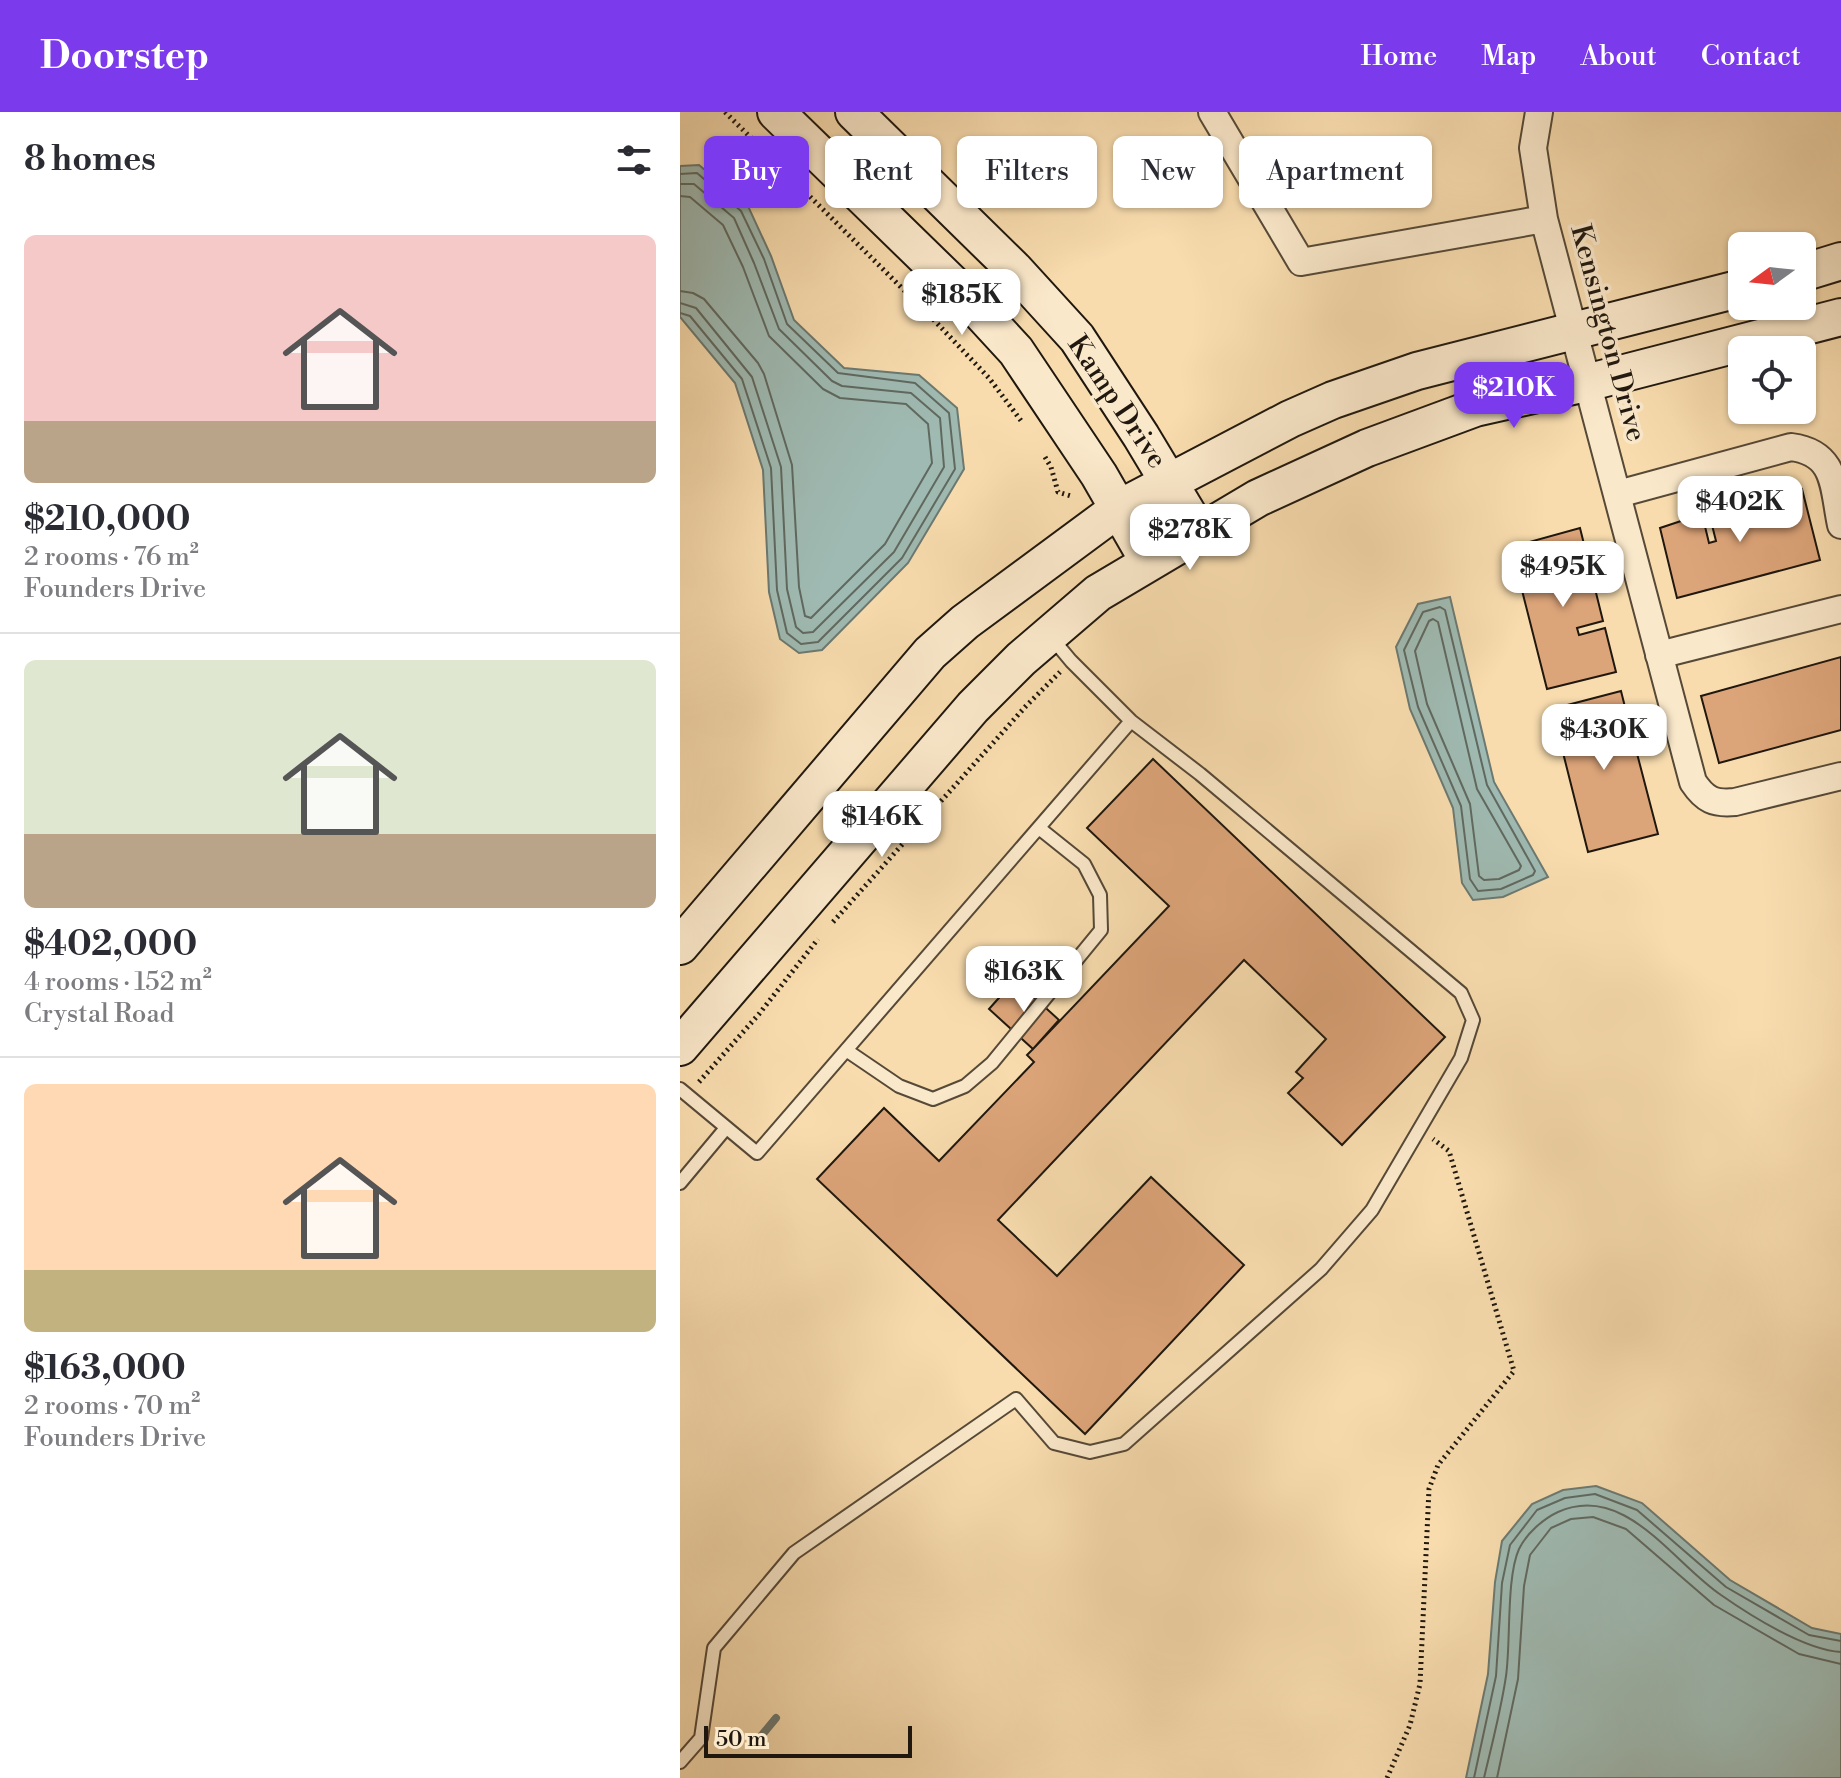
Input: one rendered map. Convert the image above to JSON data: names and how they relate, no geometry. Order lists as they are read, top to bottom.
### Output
{
  "streets": {
    "main road": ["Kamp Drive"],
    "street": ["Kensington Drive"]
  },
  "scale_bar": "50 m",
  "north": "left",
  "page": {
    "header": "Doorstep",
    "nav": [
      "Home",
      "Map",
      "About",
      "Contact"
    ],
    "heading": "8 homes",
    "chip": [
      "Buy",
      "Rent",
      "Filters",
      "New",
      "Apartment"
    ],
    "list": [
      {
        "name": "$210,000",
        "note": "2 rooms · 76 m² · Founders Drive"
      },
      {
        "name": "$402,000",
        "note": "4 rooms · 152 m² · Crystal Road"
      },
      {
        "name": "$163,000",
        "note": "2 rooms · 70 m² · Founders Drive"
      }
    ],
    "price": [
      "$185K",
      "$210K",
      "$402K",
      "$278K",
      "$495K",
      "$430K",
      "$146K",
      "$163K"
    ],
    "scale": "50 m"
  }
}
